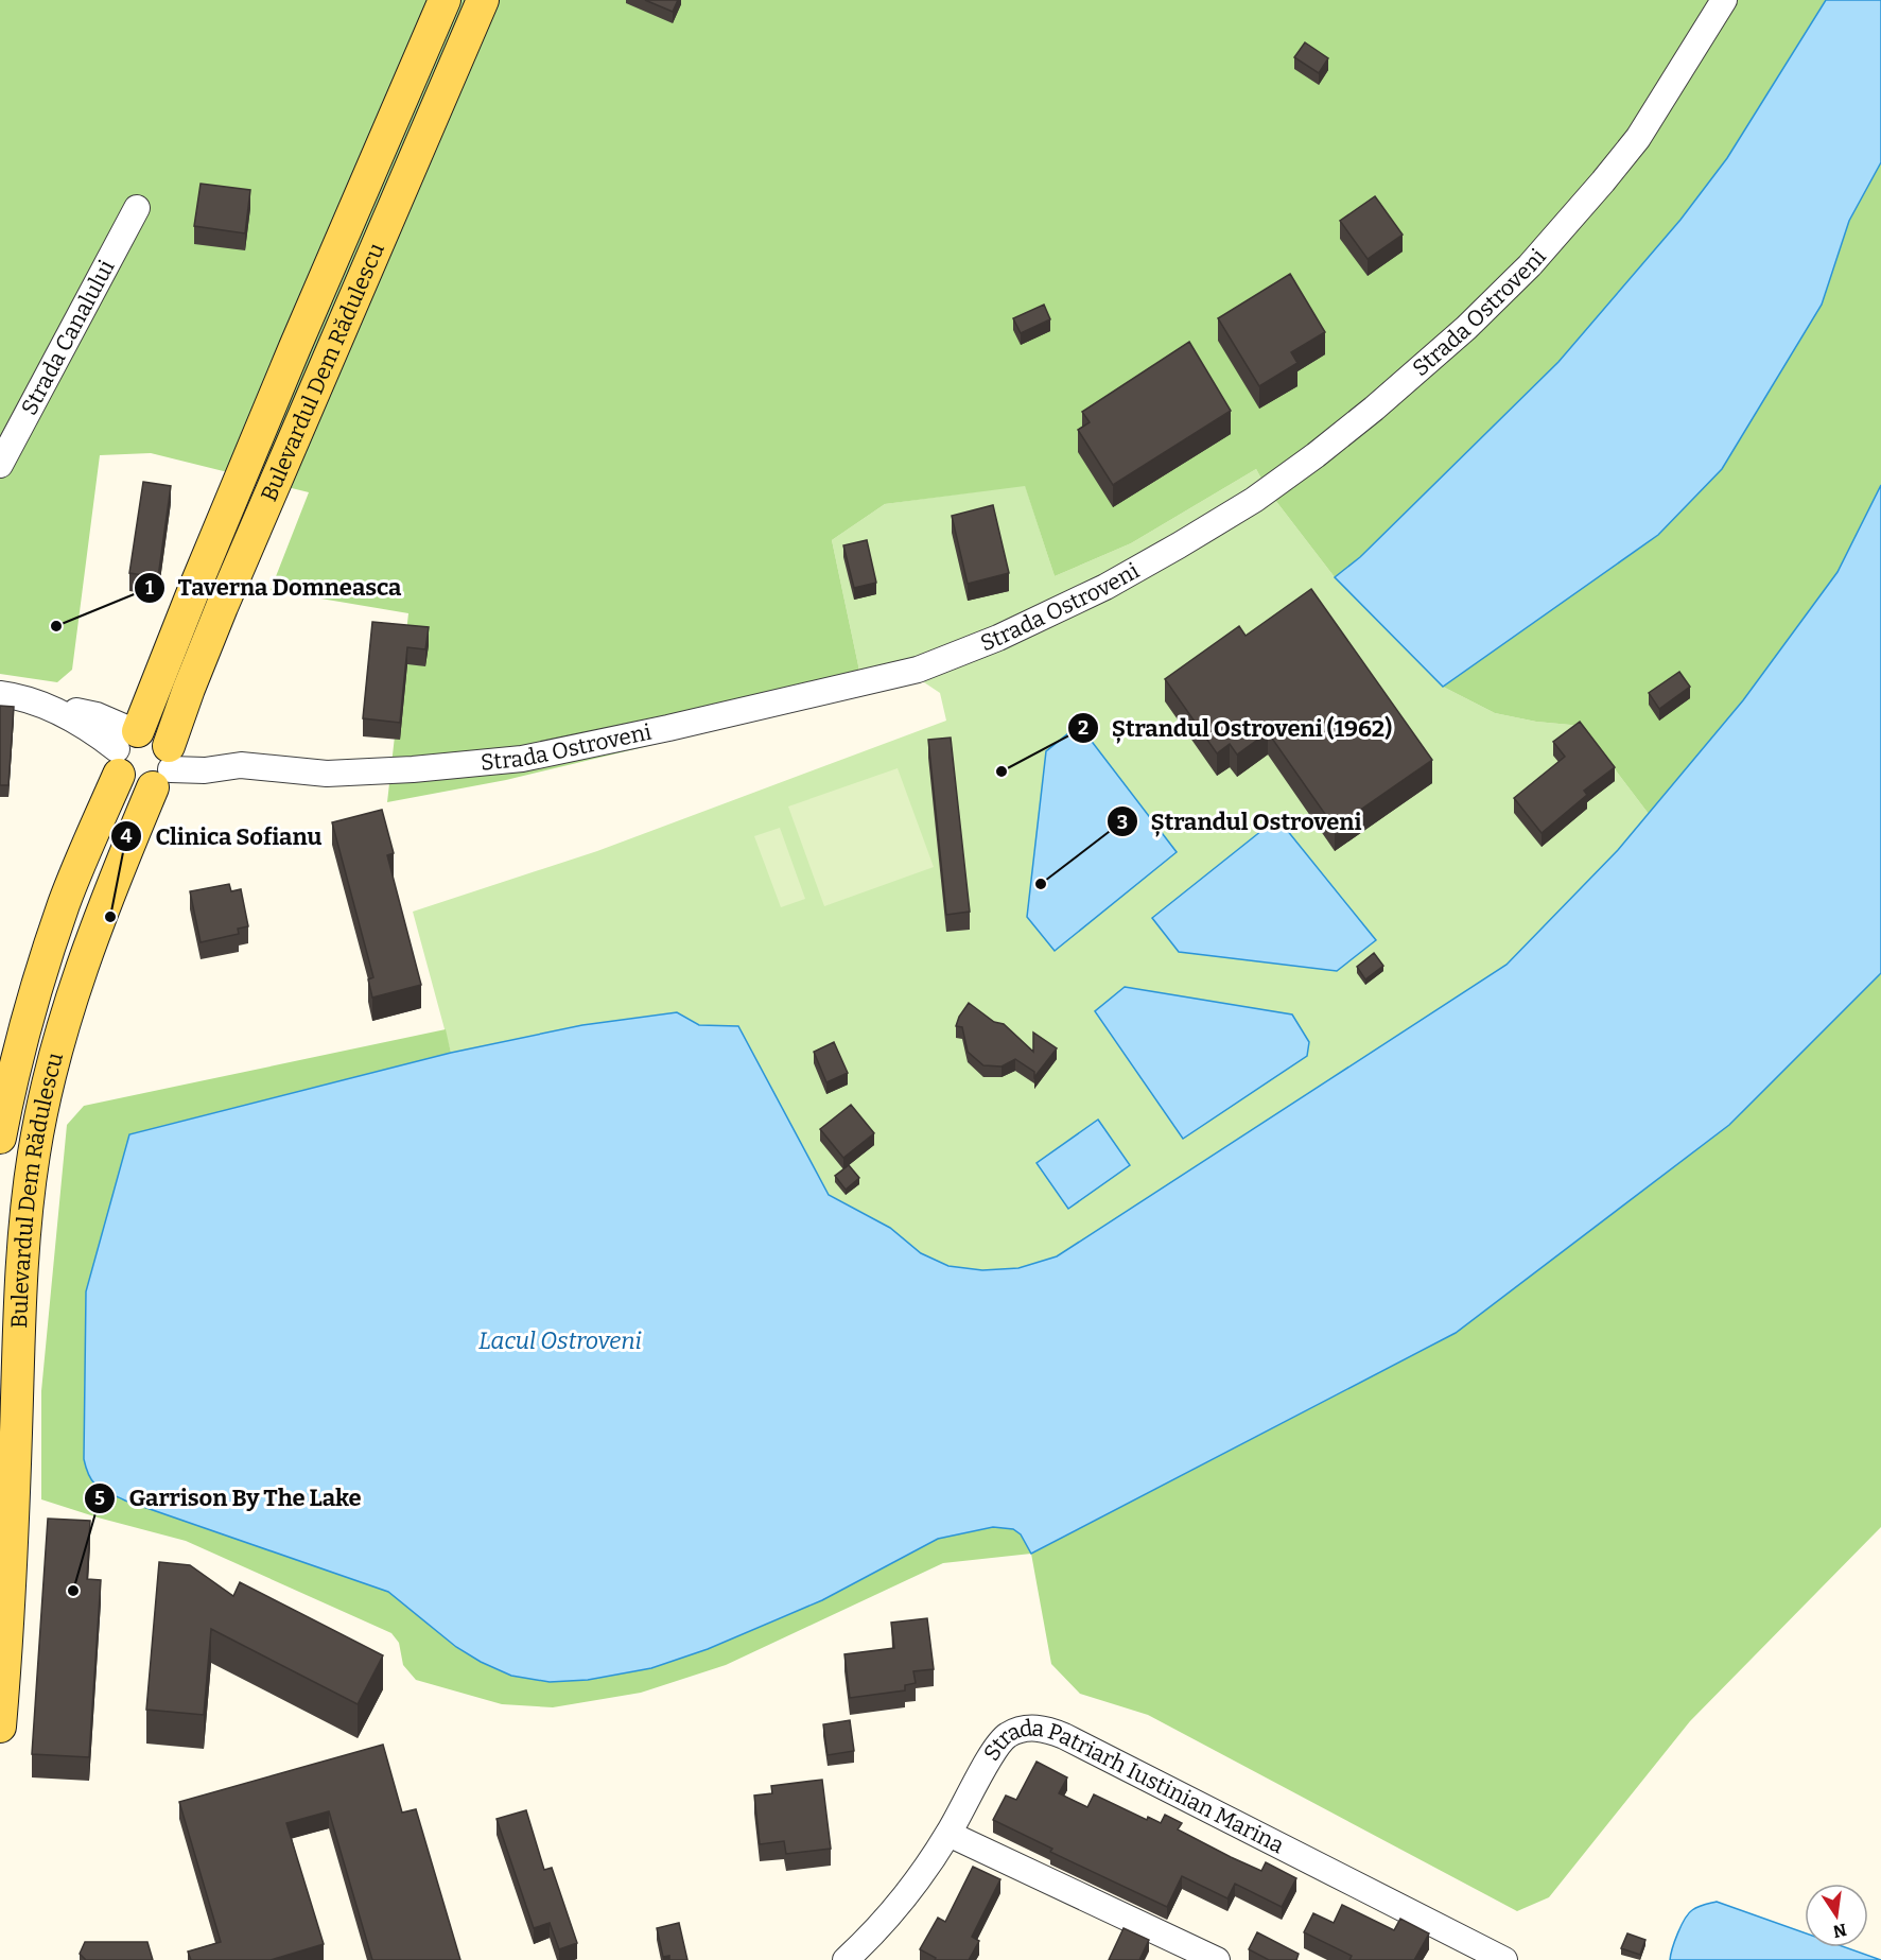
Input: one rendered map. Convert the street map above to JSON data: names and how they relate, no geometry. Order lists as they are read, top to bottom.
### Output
{
  "streets": {
    "main road": ["Bulevardul Dem Rădulescu"],
    "street": ["Strada Ostroveni", "Strada Canalului", "Strada Patriarh Iustinian Marina"]
  },
  "crossings": [
    ["Strada Ostroveni", "Bulevardul Dem Rădulescu"]
  ],
  "water": ["Lacul Ostroveni"],
  "places": [
    "Taverna Domneasca",
    "Ștrandul Ostroveni (1962)",
    "Ștrandul Ostroveni",
    "Clinica Sofianu",
    "Garrison By The Lake"
  ],
  "north": "bottom"
}
